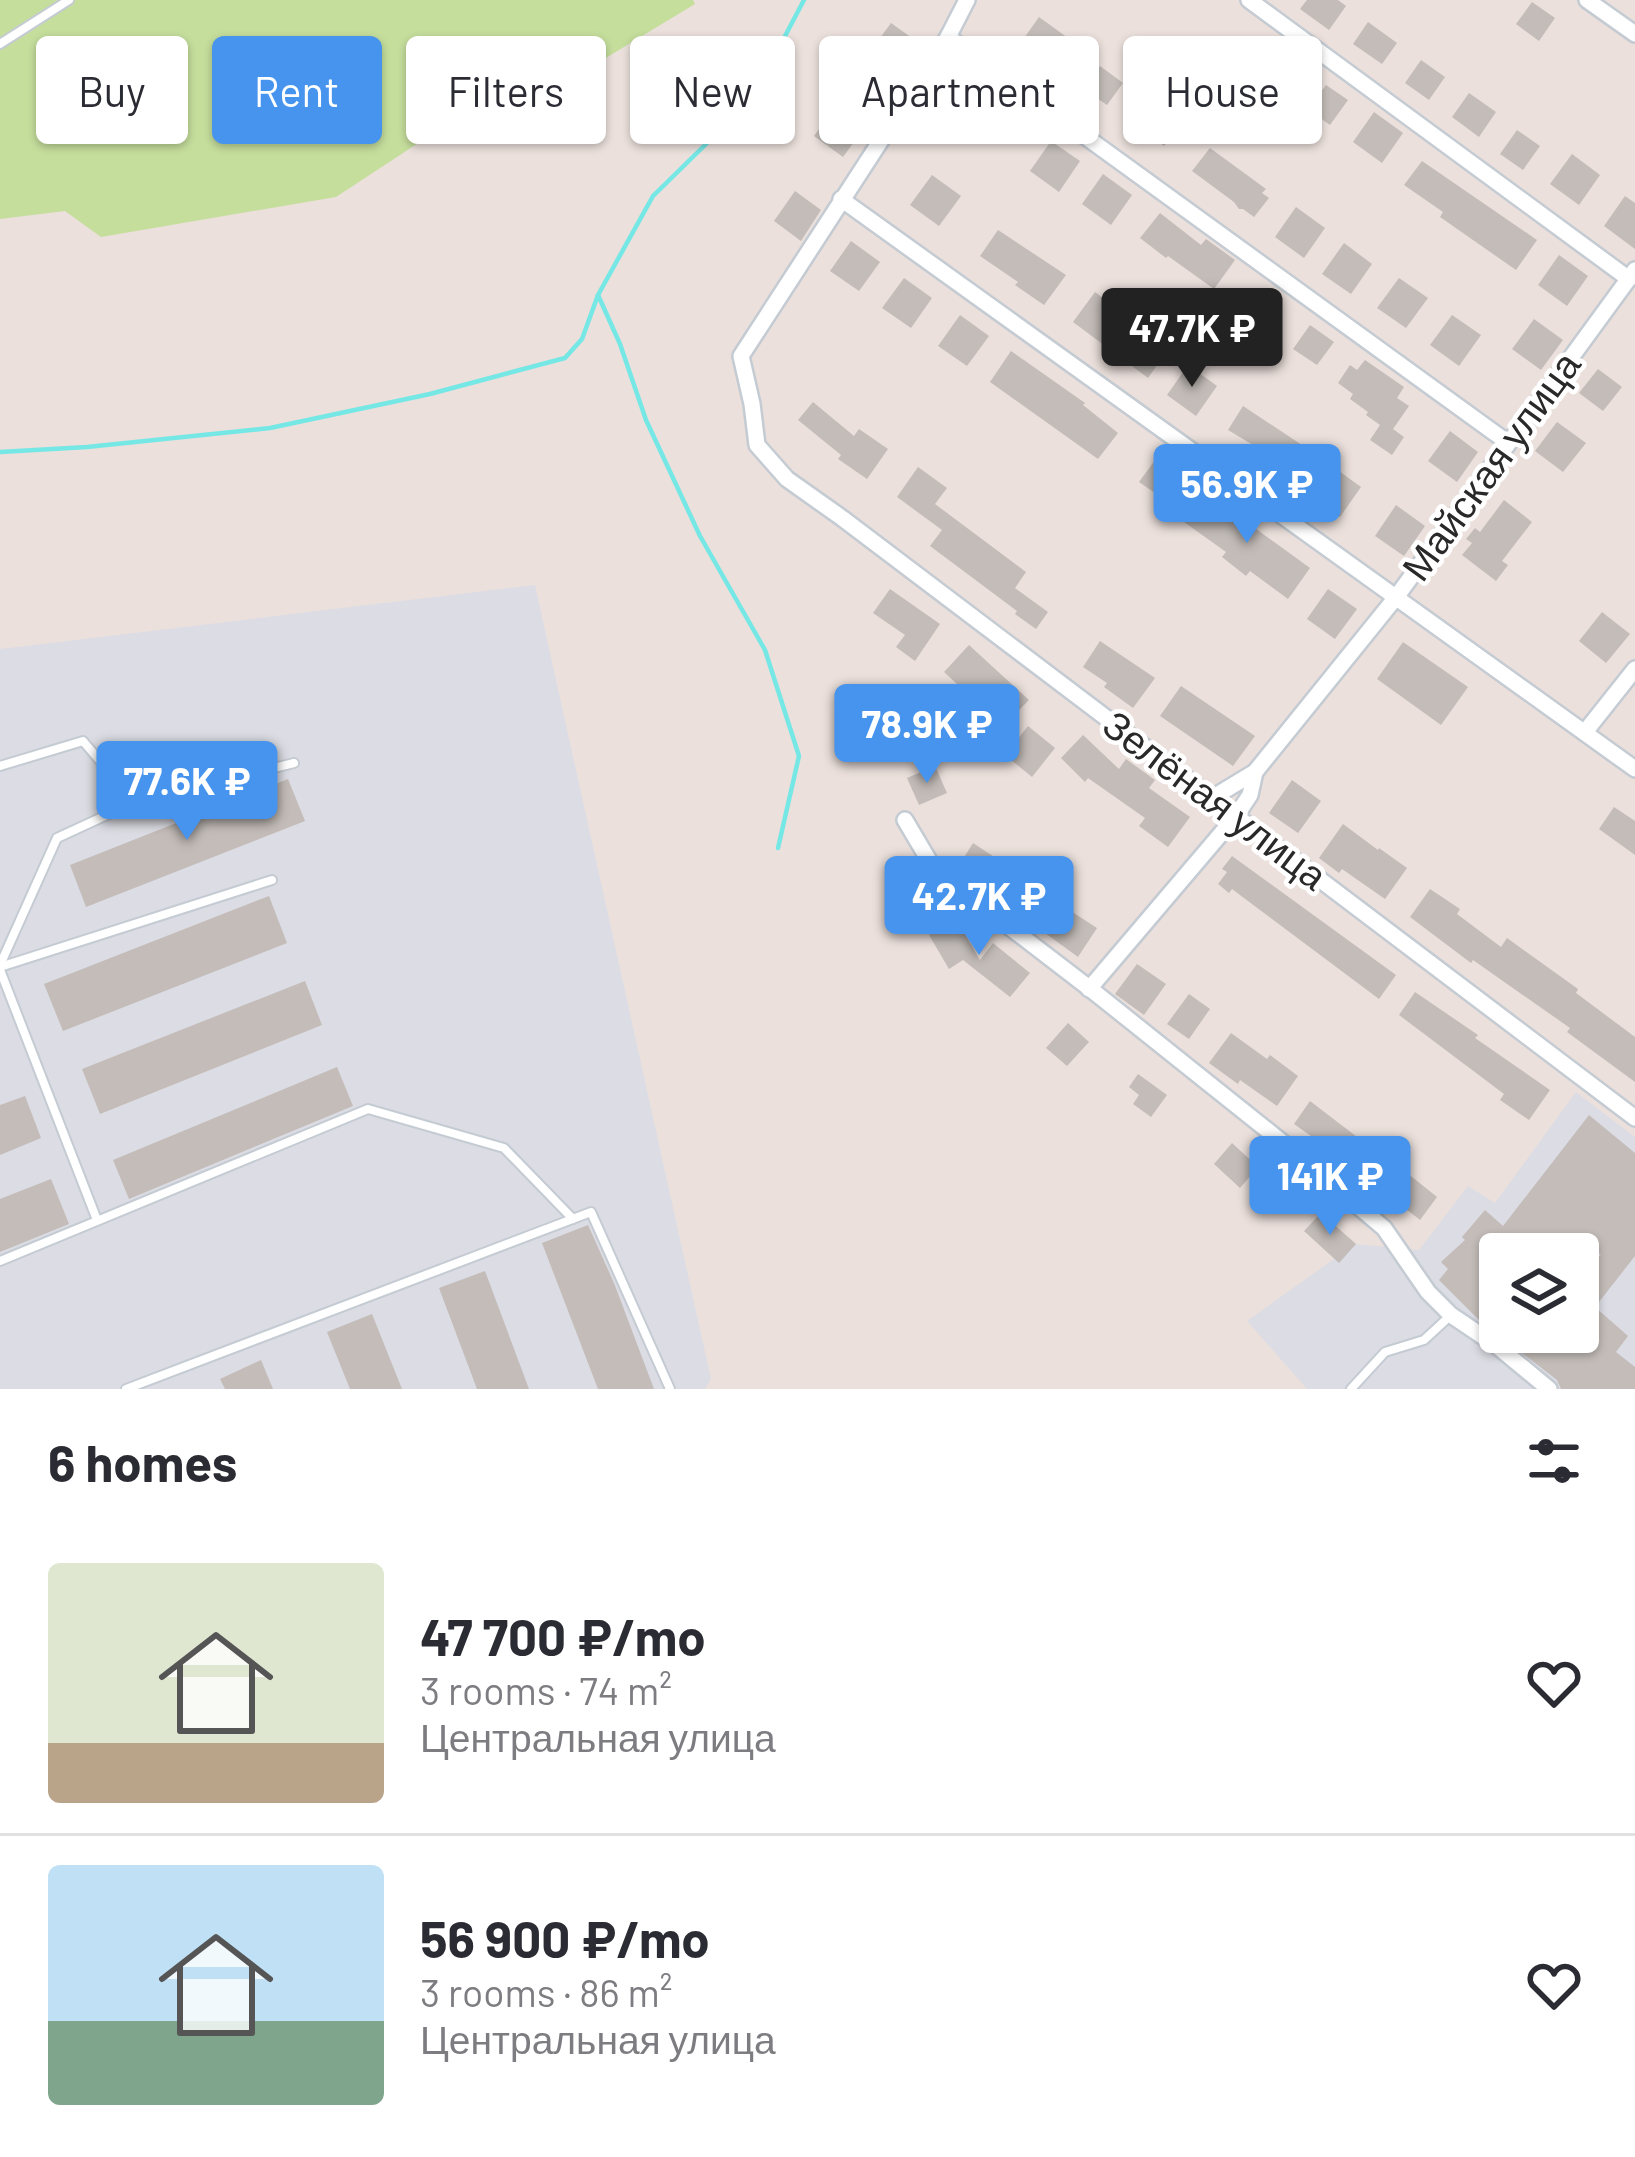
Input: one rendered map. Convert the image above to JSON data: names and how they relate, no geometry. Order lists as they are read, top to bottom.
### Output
{
  "streets": {
    "street": ["Майская улица", "Зелёная улица"]
  },
  "page": {
    "chip": [
      "Buy",
      "Rent",
      "Filters",
      "New",
      "Apartment",
      "House"
    ],
    "price": [
      "47.7K ₽",
      "56.9K ₽",
      "78.9K ₽",
      "77.6K ₽",
      "42.7K ₽",
      "141K ₽"
    ],
    "heading": "6 homes",
    "list": [
      {
        "name": "47 700 ₽/mo",
        "note": "3 rooms · 74 m² · Центральная улица"
      },
      {
        "name": "56 900 ₽/mo",
        "note": "3 rooms · 86 m² · Центральная улица"
      }
    ]
  }
}
